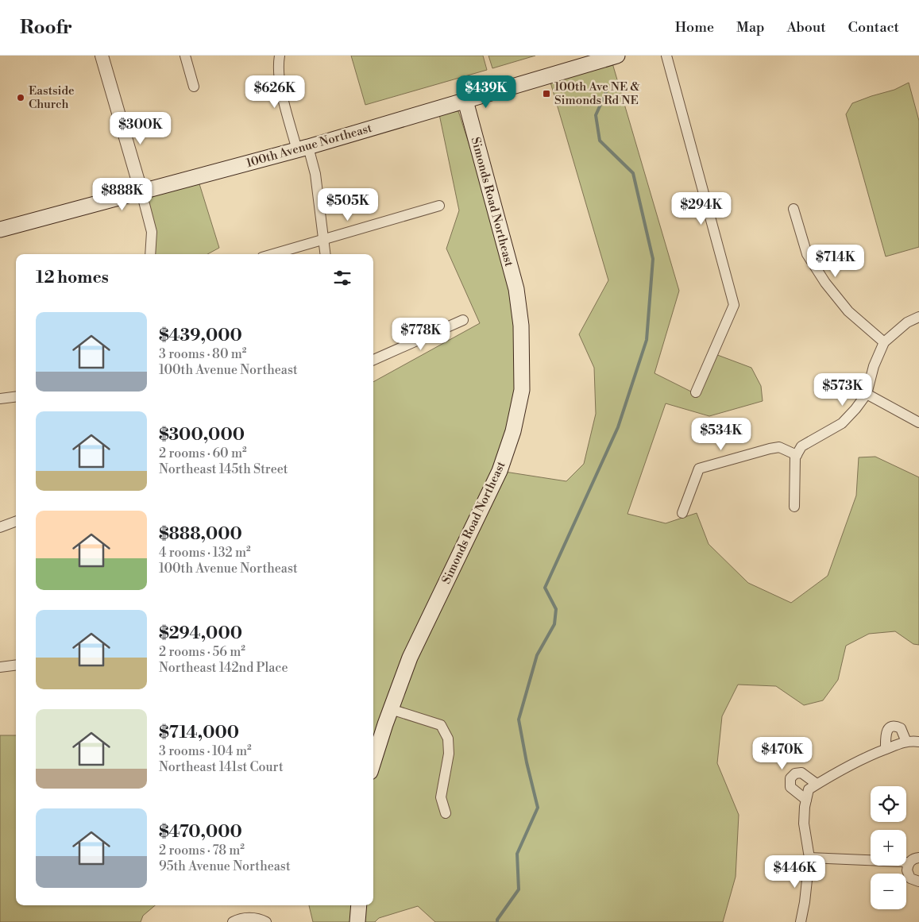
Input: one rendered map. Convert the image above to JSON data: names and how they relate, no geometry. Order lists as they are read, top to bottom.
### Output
{
  "streets": {
    "main road": ["100th Avenue Northeast", "Simonds Road Northeast"]
  },
  "crossings": [
    ["100th Avenue Northeast", "Simonds Road Northeast"]
  ],
  "places": {
    "transit": ["100th Ave NE & Simonds Rd NE"],
    "other": ["Eastside Church"]
  },
  "page": {
    "header": "Roofr",
    "nav": [
      "Home",
      "Map",
      "About",
      "Contact"
    ],
    "price": [
      "$626K",
      "$439K",
      "$300K",
      "$888K",
      "$505K",
      "$294K",
      "$714K",
      "$778K",
      "$573K",
      "$534K",
      "$470K",
      "$446K"
    ],
    "heading": "12 homes",
    "list": [
      {
        "name": "$439,000",
        "note": "3 rooms · 80 m² · 100th Avenue Northeast"
      },
      {
        "name": "$300,000",
        "note": "2 rooms · 60 m² · Northeast 145th Street"
      },
      {
        "name": "$888,000",
        "note": "4 rooms · 132 m² · 100th Avenue Northeast"
      },
      {
        "name": "$294,000",
        "note": "2 rooms · 56 m² · Northeast 142nd Place"
      },
      {
        "name": "$714,000",
        "note": "3 rooms · 104 m² · Northeast 141st Court"
      },
      {
        "name": "$470,000",
        "note": "2 rooms · 78 m² · 95th Avenue Northeast"
      }
    ],
    "map_buttons": ["+", "−"]
  }
}
